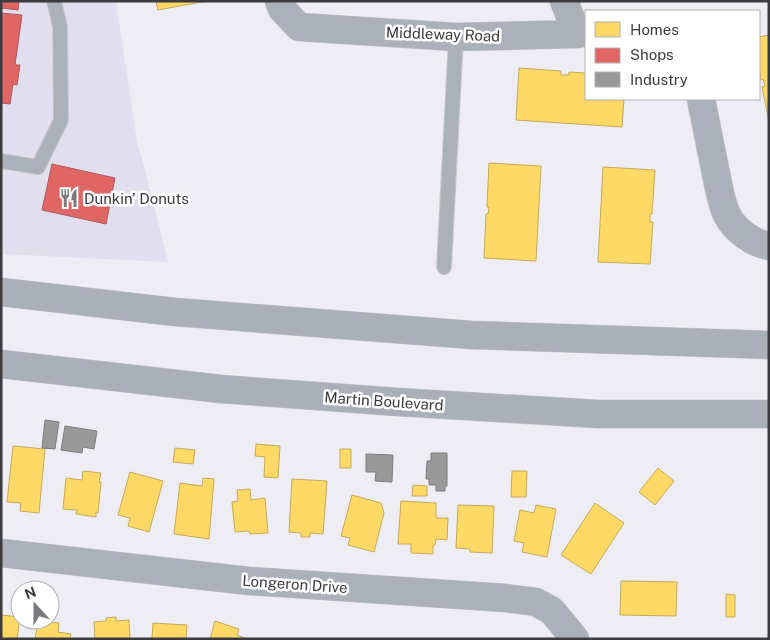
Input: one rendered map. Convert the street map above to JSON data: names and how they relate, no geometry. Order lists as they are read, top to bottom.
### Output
{
  "streets": {
    "main road": ["Martin Boulevard"],
    "street": ["Middleway Road", "Longeron Drive"]
  },
  "places": {
    "restaurant": ["Dunkin' Donuts"]
  },
  "legend": ["Homes", "Shops", "Industry"],
  "north": "top"
}
